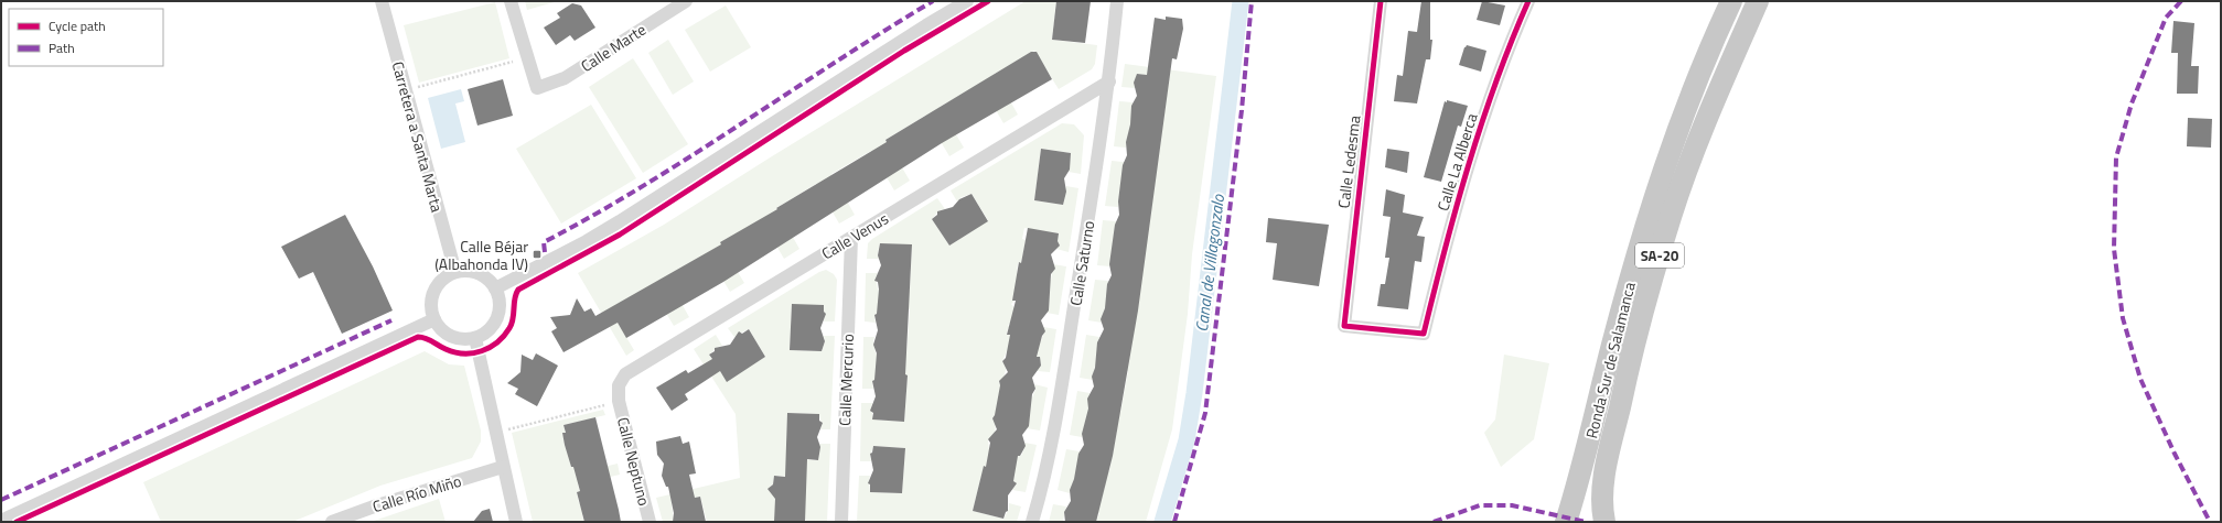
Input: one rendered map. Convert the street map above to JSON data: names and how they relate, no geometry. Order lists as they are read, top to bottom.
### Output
{
  "streets": {
    "highway": ["SA-20", "Ronda Sur de Salamanca"],
    "street": [
      "Calle Marte",
      "Carretera a Santa Marta",
      "Calle Ledesma",
      "Calle La Alberca",
      "Calle Venus",
      "Calle Saturno",
      "Calle Mercurio",
      "Calle Neptuno",
      "Calle Río Miño"
    ]
  },
  "crossings": [
    ["Calle Ledesma", "Calle La Alberca"],
    ["Calle Venus", "Calle Saturno"],
    ["Calle Venus", "Calle Mercurio"],
    ["Calle Venus", "Calle Neptuno"]
  ],
  "water": ["Canal de Villagonzalo"],
  "places": {
    "transit": ["Calle Béjar (Albahonda IV)"]
  },
  "legend": ["Cycle path", "Path"]
}
